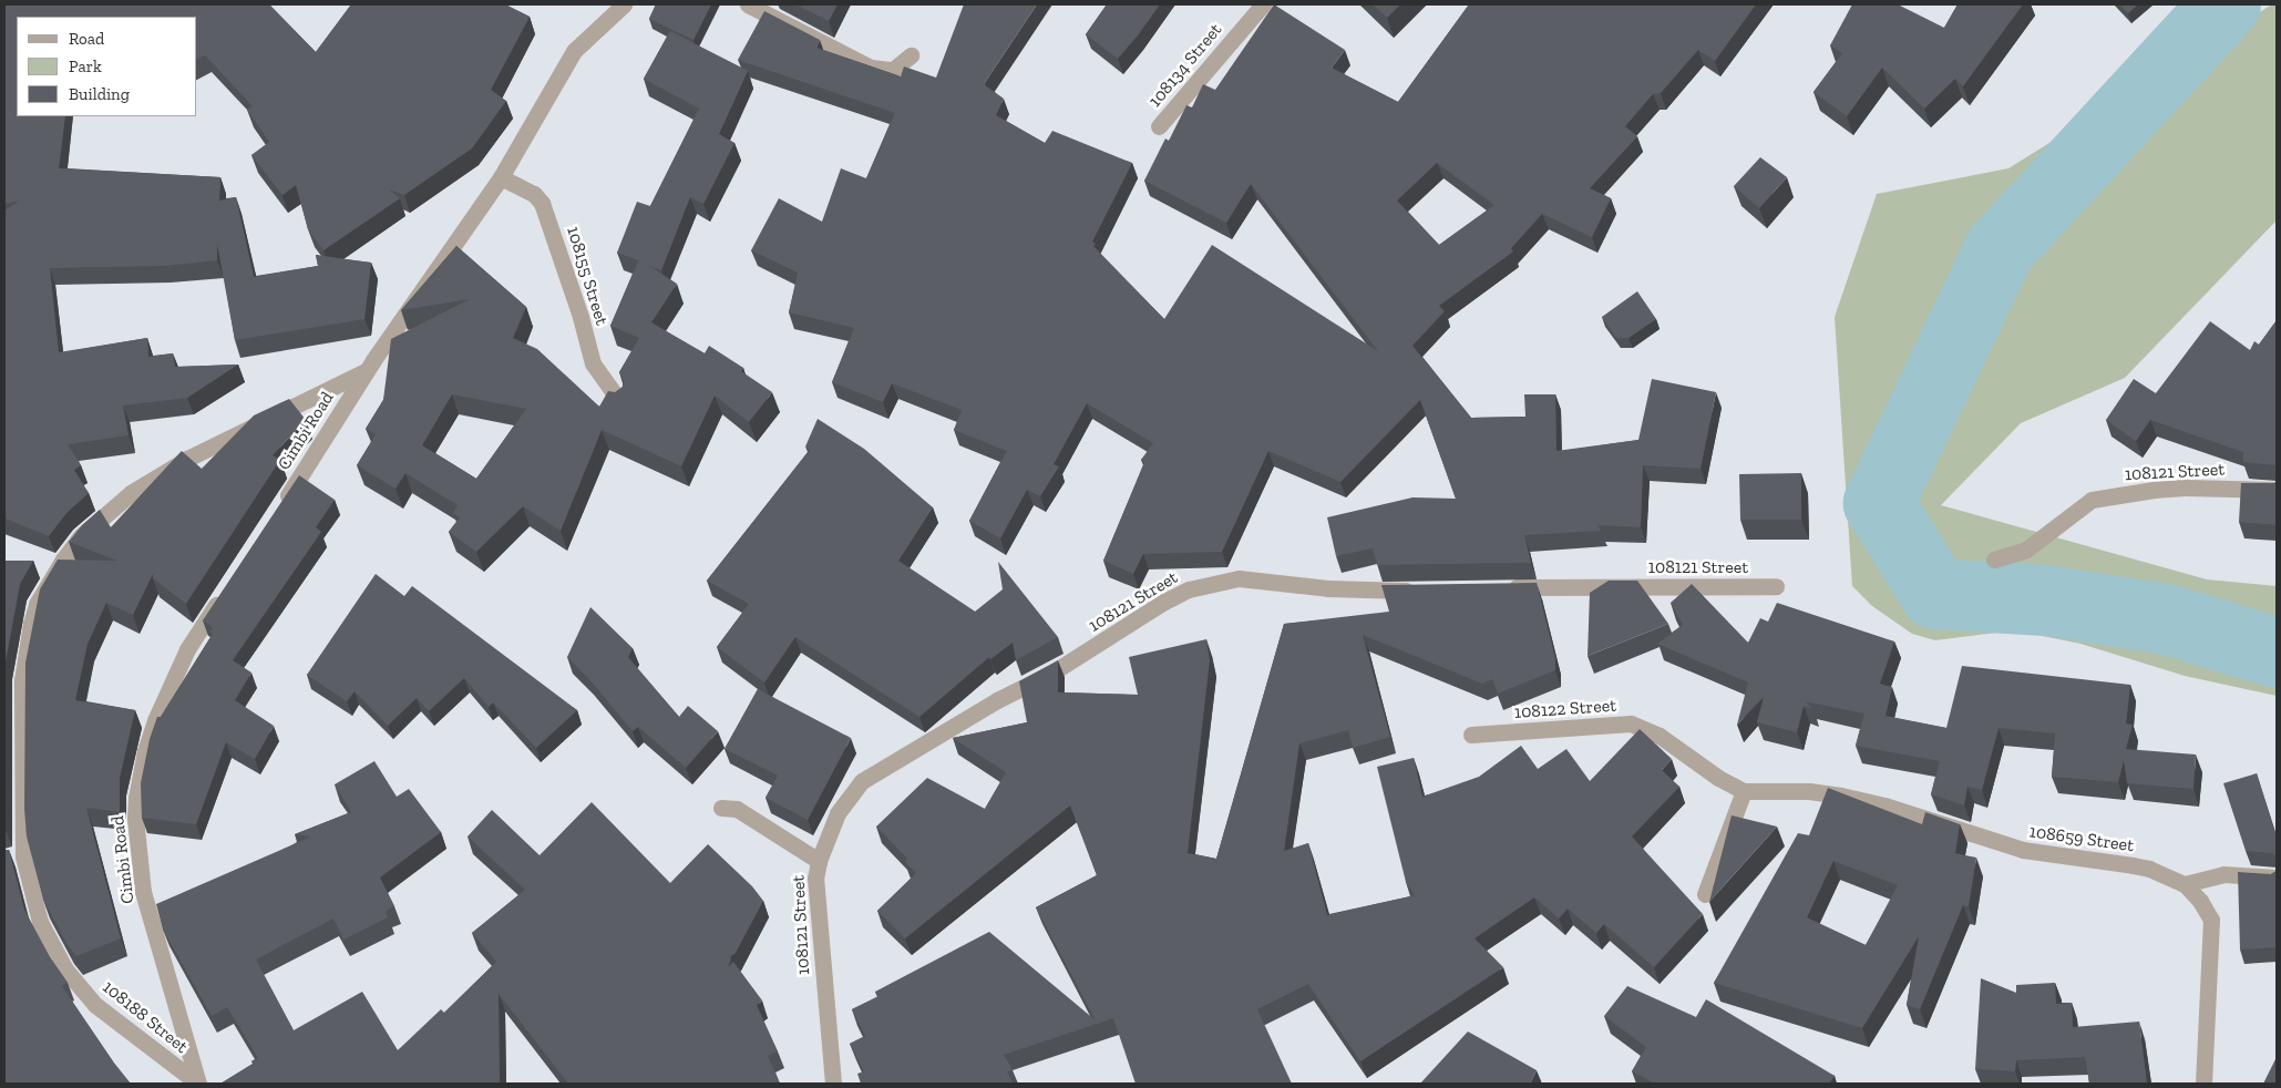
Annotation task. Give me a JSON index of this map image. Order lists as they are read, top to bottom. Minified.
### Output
{"streets":{"street":["108134 Street","108155 Street","Cimbi Road","108121 Street","108122 Street","108659 Street","108188 Street"]},"crossings":[["108155 Street","Cimbi Road"],["Cimbi Road","108188 Street"],["108122 Street","108659 Street"]],"legend":["Road","Park","Building"]}
